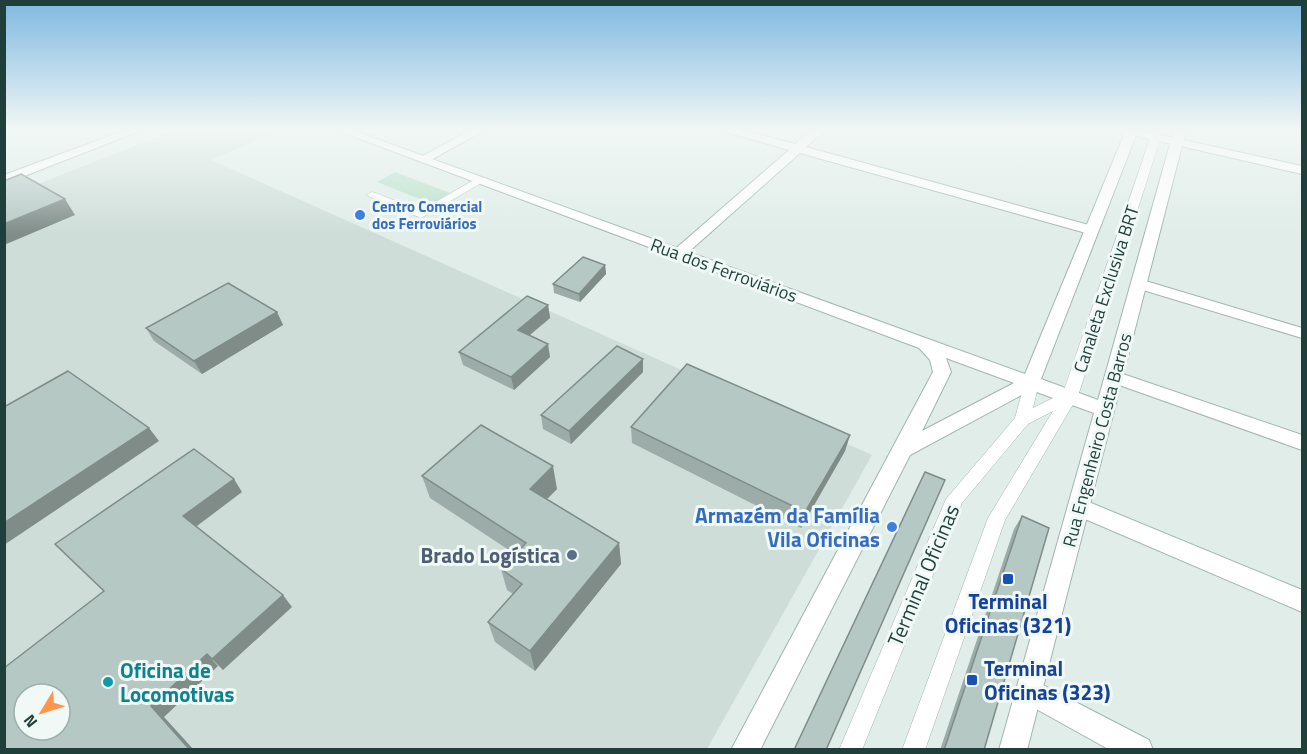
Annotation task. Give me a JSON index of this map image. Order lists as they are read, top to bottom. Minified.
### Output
{"streets":{"street":["Rua dos Ferroviários","Rua Engenheiro Costa Barros"],"lane":["Canaleta Exclusiva BRT","Terminal Oficinas"]},"crossings":[["Rua dos Ferroviários","Canaleta Exclusiva BRT"],["Rua dos Ferroviários","Rua Engenheiro Costa Barros"],["Rua dos Ferroviários","Terminal Oficinas"],["Canaleta Exclusiva BRT","Terminal Oficinas"]],"places":{"other":["Centro Comercial dos Ferroviários","Armazém da Família Vila Oficinas","Brado Logística","Oficina de Locomotivas"],"transit":["Terminal Oficinas (321)","Terminal Oficinas (323)"]},"north":"bottom left"}
